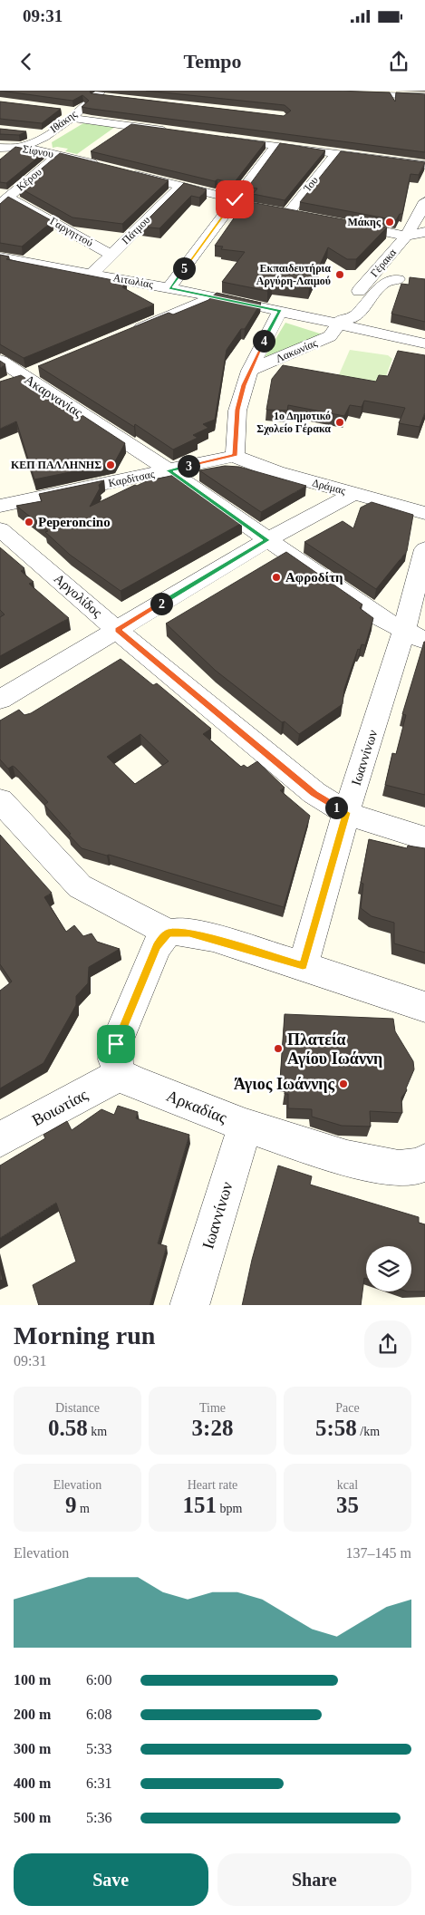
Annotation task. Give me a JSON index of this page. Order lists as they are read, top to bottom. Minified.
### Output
{"streets":{"street":["Ιθάκης","Σίφνου","Κέρου","Ίου","Πάτμου","Γαργηττού","Γέρακα","Αιτωλίας","Λακωνίας","Ακαρνανίας","Καρδίτσας","Δράμας","Αργολίδος","Ιωαννίνων","Αρκαδίας","Βοιωτίας"]},"crossings":[["Ιθάκης","Σίφνου"],["Σίφνου","Κέρου"],["Κέρου","Γαργηττού"],["Πάτμου","Γαργηττού"],["Πάτμου","Αιτωλίας"],["Γέρακα","Αιτωλίας"],["Γέρακα","Λακωνίας"],["Αιτωλίας","Λακωνίας"],["Λακωνίας","Καρδίτσας"],["Λακωνίας","Δράμας"],["Ακαρνανίας","Καρδίτσας"],["Ακαρνανίας","Ιωαννίνων"],["Καρδίτσας","Δράμας"],["Αργολίδος","Ιωαννίνων"],["Ιωαννίνων","Αρκαδίας"],["Αρκαδίας","Βοιωτίας"]],"places":["Μάκης","Εκπαιδευτήρια Αργύρη-Λαιμού","1ο Δημοτικό Σχολείο Γέρακα","ΚΕΠ ΠΑΛΛΗΝΗΣ","Peperoncino","Αφροδίτη","Πλατεία Αγίου Ιωάννη","Άγιος Ιωάννης"],"page":{"status":"09:31","header":"Tempo","pins":["5","4","3","2","1"],"heading":["Morning run","09:31"],"stats":[["Distance","0.58 km"],["Time","3:28"],["Pace","5:58 /km"],["Elevation","9 m"],["Heart rate","151 bpm"],["kcal","35"]],"chart":["Elevation","137–145 m"],"list":[{"name":"100 m","note":"6:00"},{"name":"200 m","note":"6:08"},{"name":"300 m","note":"5:33"},{"name":"400 m","note":"6:31"},{"name":"500 m","note":"5:36"}],"buttons":["Save","Share"]}}
